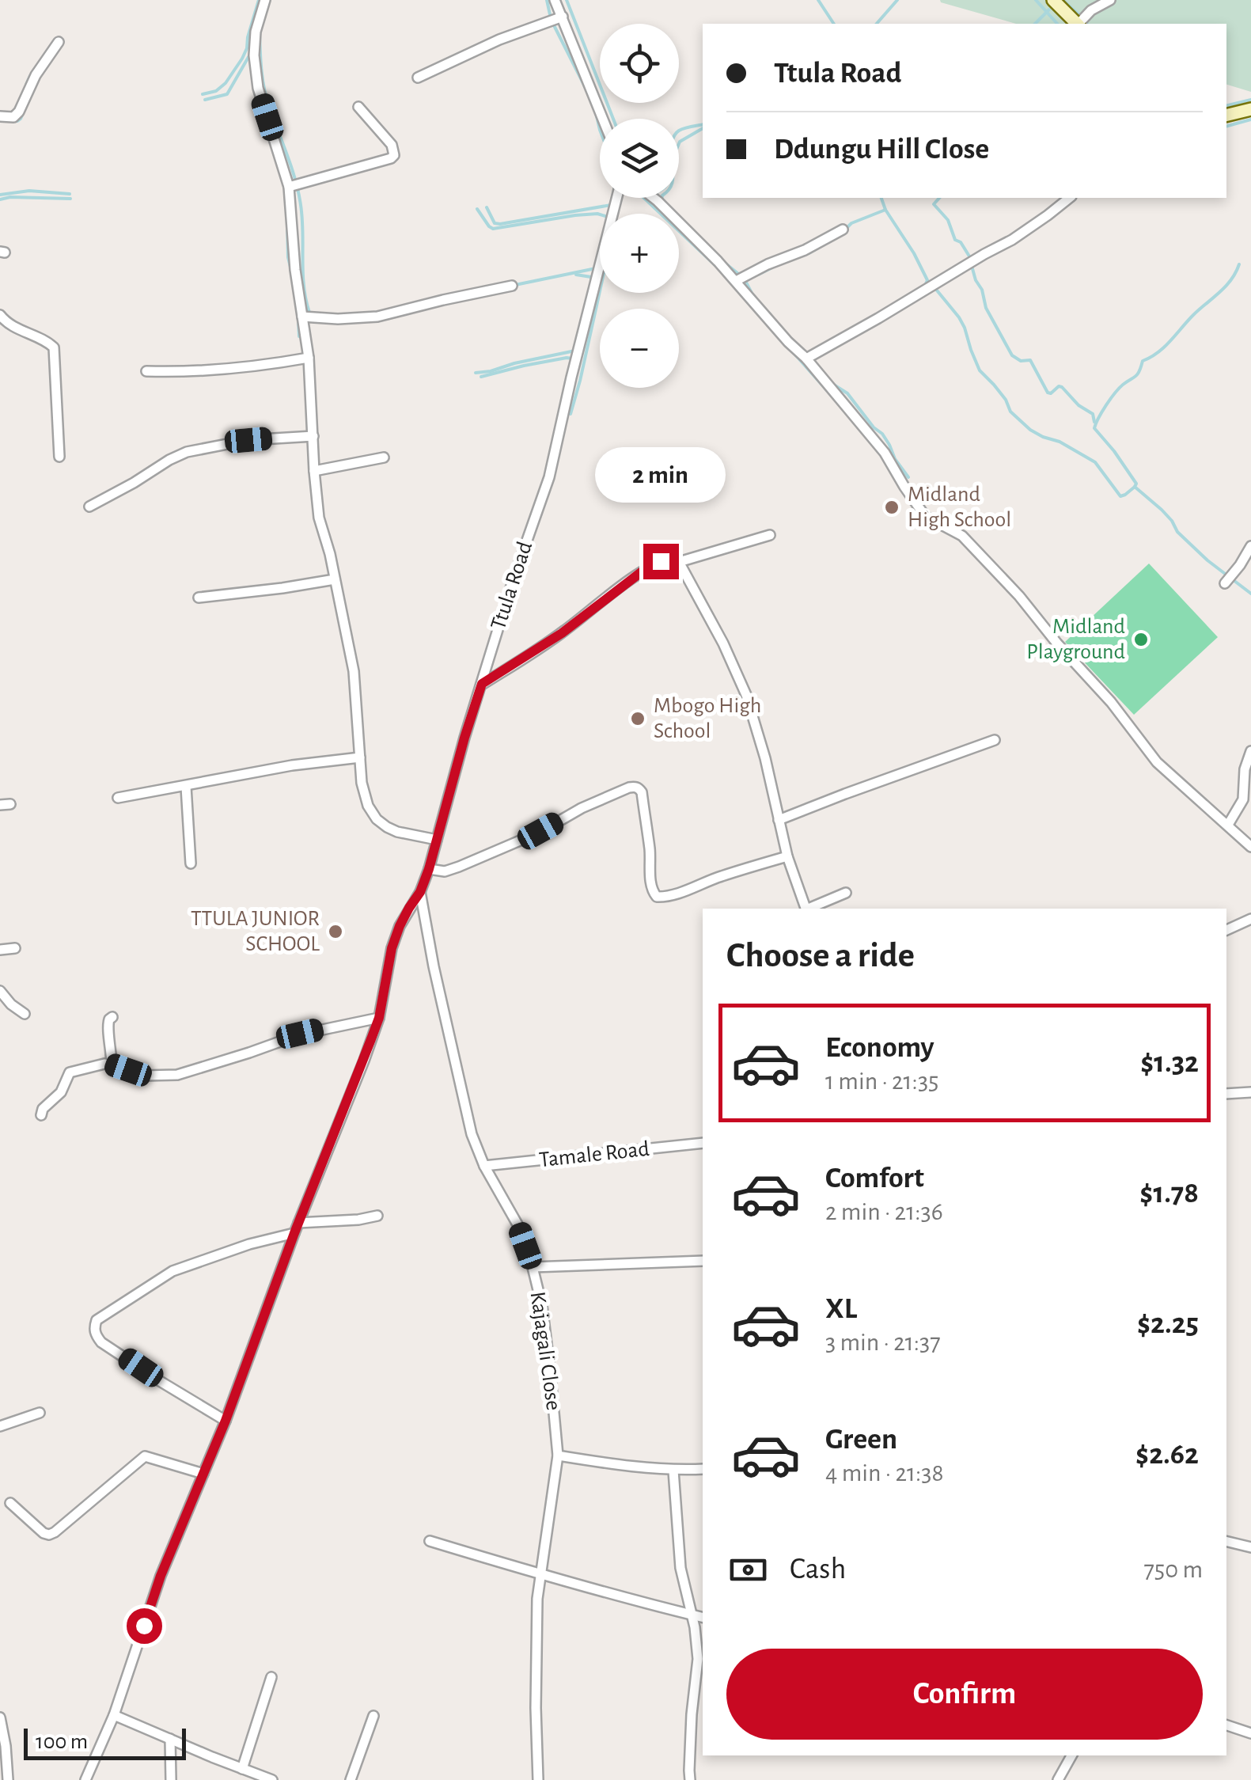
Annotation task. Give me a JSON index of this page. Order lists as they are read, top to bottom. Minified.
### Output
{"streets":{"street":["Ttula Road","Tamale Road","Kajagali Close"]},"crossings":[["Ttula Road","Kajagali Close"],["Tamale Road","Kajagali Close"]],"places":["Midland High School","Midland Playground","Mbogo High School","TTULA JUNIOR SCHOOL"],"scale_bar":"100 m","page":{"map_buttons":["+","−"],"banner":["Ttula Road","Ddungu Hill Close"],"bubble":"2 min","heading":"Choose a ride","list":[{"name":"Economy","note":"1 min · 21:35","value":"$1.32"},{"name":"Comfort","note":"2 min · 21:36","value":"$1.78"},{"name":"XL","note":"3 min · 21:37","value":"$2.25"},{"name":"Green","note":"4 min · 21:38","value":"$2.62"}],"pay":["Cash","750 m"],"buttons":"Confirm","scale":"100 m"}}
